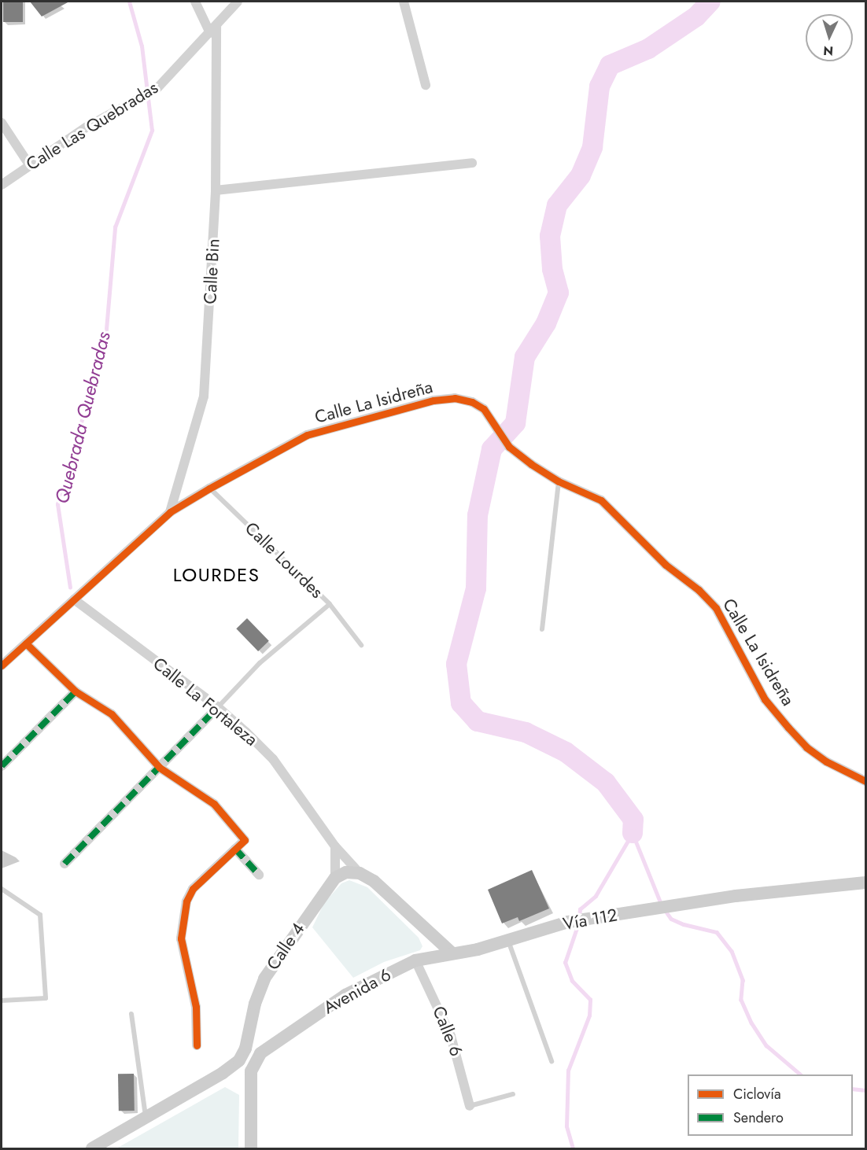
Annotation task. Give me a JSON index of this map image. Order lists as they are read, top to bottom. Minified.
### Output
{"streets":{"main road":["Vía 112","Calle 4","Avenida 6"],"street":["Calle Las Quebradas","Calle Bin","Calle La Isidreña","Calle La Fortaleza","Calle 6"],"lane":["Calle Lourdes"]},"crossings":[["Calle Las Quebradas","Calle Bin"],["Calle Bin","Calle La Isidreña"],["Calle La Isidreña","Calle Lourdes"],["Calle La Isidreña","Calle La Fortaleza"],["Calle Lourdes","Calle La Fortaleza"],["Vía 112","Avenida 6"],["Avenida 6","Calle 6"]],"districts":["LOURDES"],"water":["Quebrada Quebradas"],"legend":["Ciclovía","Sendero"],"north":"bottom"}
